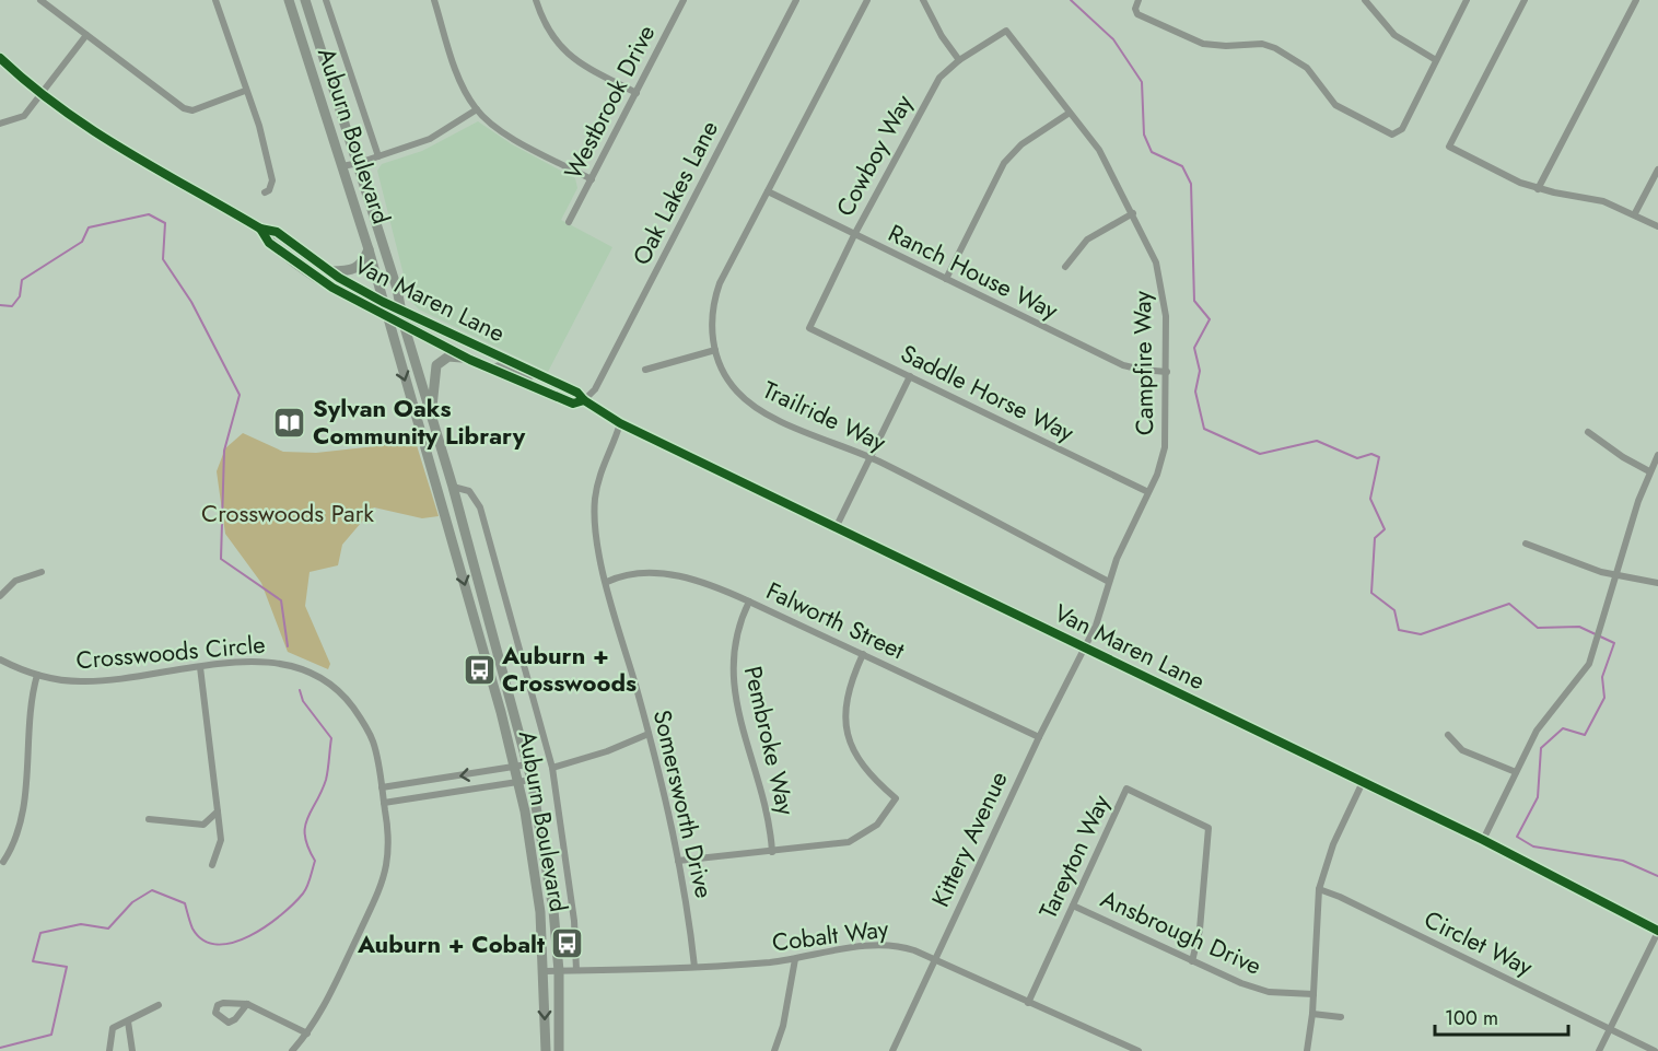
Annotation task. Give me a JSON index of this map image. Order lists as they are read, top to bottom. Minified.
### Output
{"streets":{"main road":["Auburn Boulevard","Van Maren Lane"],"street":["Westbrook Drive","Cowboy Way","Oak Lakes Lane","Ranch House Way","Campfire Way","Saddle Horse Way","Trailride Way","Falworth Street","Crosswoods Circle","Pembroke Way","Somersworth Drive","Kittery Avenue","Tareyton Way","Ansbrough Drive","Cobalt Way","Circlet Way"]},"crossings":[["Auburn Boulevard","Van Maren Lane"],["Auburn Boulevard","Cobalt Way"],["Cowboy Way","Ranch House Way"],["Cowboy Way","Campfire Way"],["Cowboy Way","Saddle Horse Way"],["Oak Lakes Lane","Van Maren Lane"],["Ranch House Way","Campfire Way"],["Ranch House Way","Trailride Way"],["Van Maren Lane","Campfire Way"],["Van Maren Lane","Somersworth Drive"],["Van Maren Lane","Kittery Avenue"],["Campfire Way","Saddle Horse Way"],["Campfire Way","Trailride Way"],["Campfire Way","Kittery Avenue"],["Falworth Street","Pembroke Way"],["Falworth Street","Somersworth Drive"],["Falworth Street","Kittery Avenue"],["Somersworth Drive","Cobalt Way"],["Kittery Avenue","Cobalt Way"],["Tareyton Way","Ansbrough Drive"],["Tareyton Way","Cobalt Way"]],"parks":["Crosswoods Park"],"places":{"library":["Sylvan Oaks Community Library"],"bus stop":["Auburn + Crosswoods","Auburn + Cobalt"]},"scale_bar":"100 m"}
